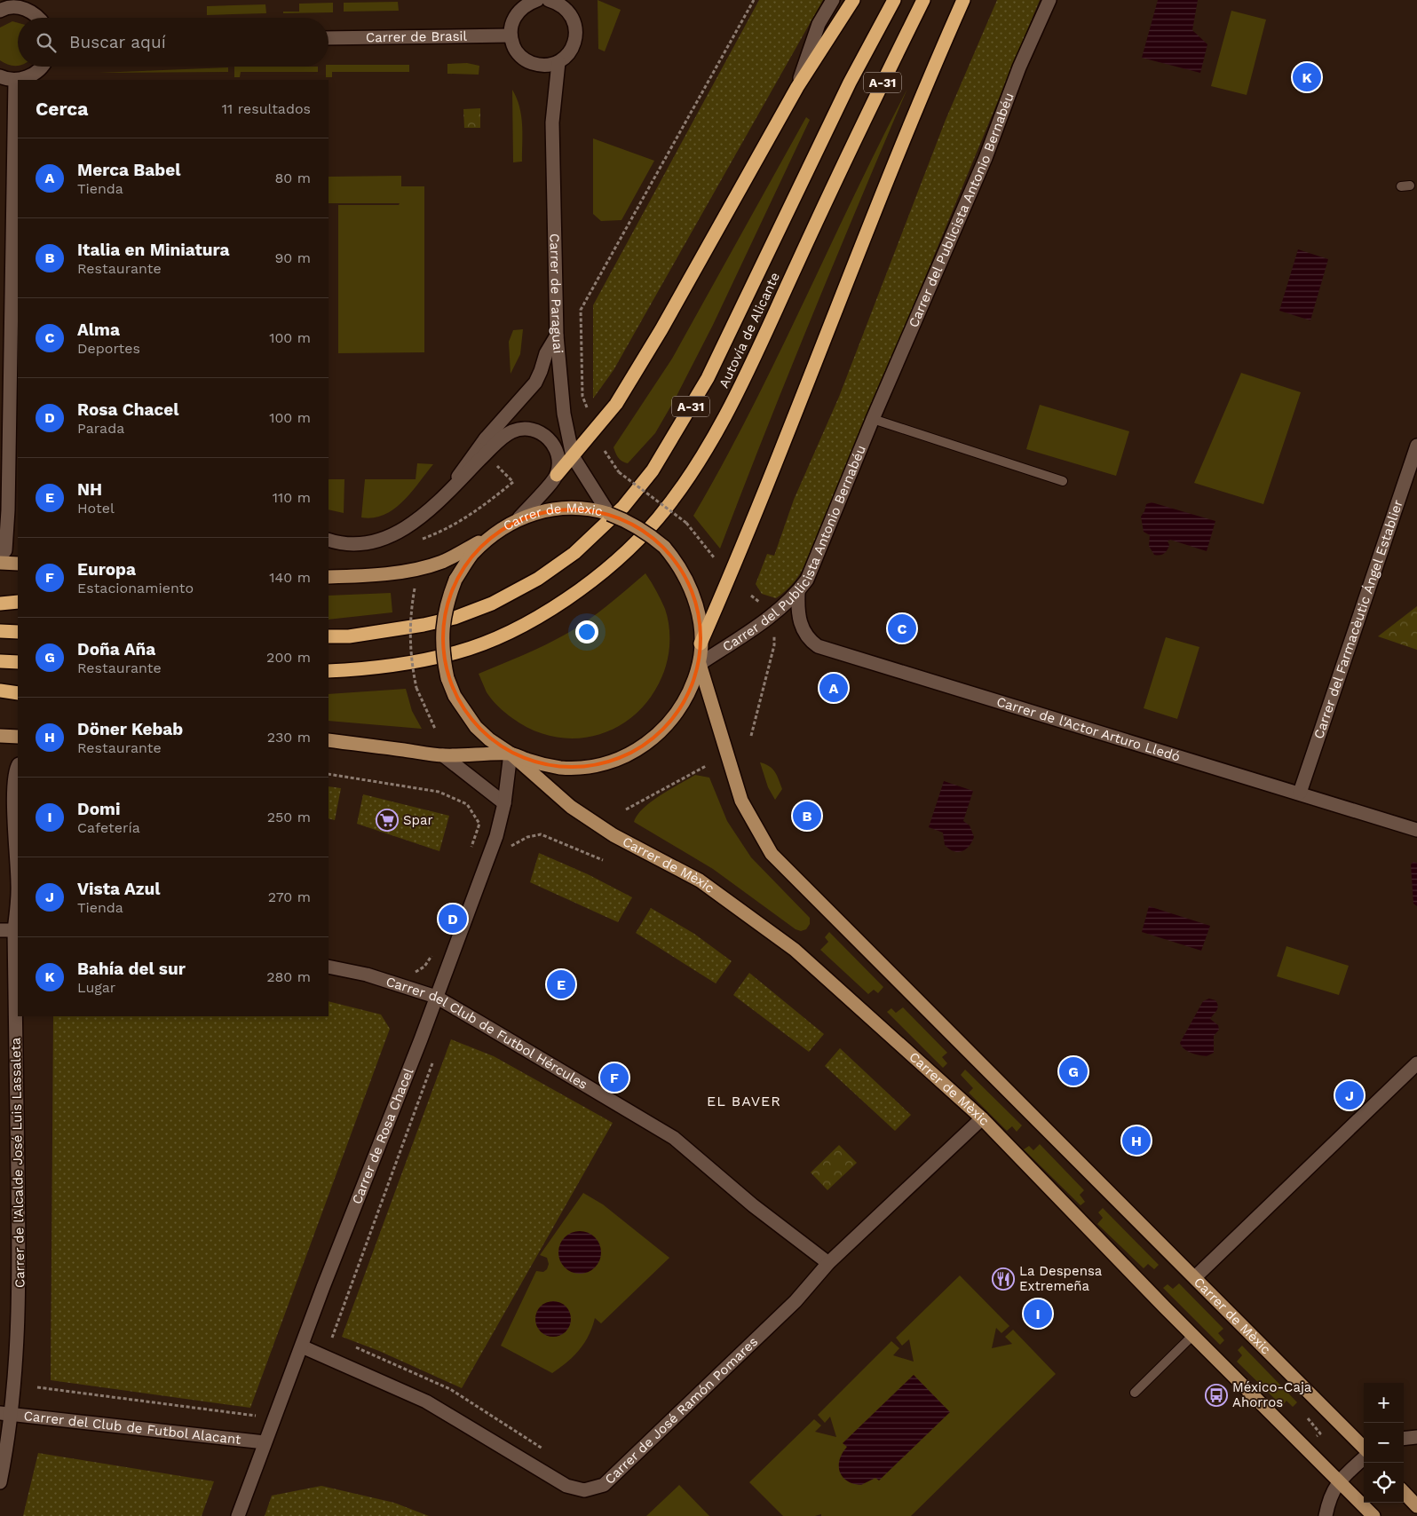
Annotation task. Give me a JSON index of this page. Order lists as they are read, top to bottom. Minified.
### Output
{"streets":{"highway":["A-31","Autovía de Alicante"],"main road":["Carrer de Mèxic"],"street":["Carrer de Brasil","Carrer del Publicista Antonio Bernabéu","Carrer de Paraguai","Carrer del Farmacèutic Ángel Establier","Carrer de l'Actor Arturo Lledó","Carrer del Club de Futbol Hércules","Carrer de Rosa Chacel","Carrer de l'Alcalde José Luis Lassaleta","Carrer de José Ramón Pomares","Carrer del Club de Futbol Alacant"]},"crossings":[["Carrer del Publicista Antonio Bernabéu","Carrer de Mèxic"],["Carrer del Publicista Antonio Bernabéu","Carrer de l'Actor Arturo Lledó"],["Carrer de Paraguai","Carrer de Mèxic"],["Carrer de Mèxic","Carrer de Rosa Chacel"],["Carrer de Mèxic","Carrer de José Ramón Pomares"],["Carrer del Farmacèutic Ángel Establier","Carrer de l'Actor Arturo Lledó"],["Carrer del Club de Futbol Hércules","Carrer de Rosa Chacel"],["Carrer del Club de Futbol Hércules","Carrer de José Ramón Pomares"],["Carrer de Rosa Chacel","Carrer de José Ramón Pomares"],["Carrer de Rosa Chacel","Carrer del Club de Futbol Alacant"],["Carrer de l'Alcalde José Luis Lassaleta","Carrer del Club de Futbol Alacant"]],"districts":["EL BAVER"],"places":{"supermarket":["Spar"],"restaurant":["La Despensa Extremeña"],"bus stop":["México-Caja Ahorros"]},"page":{"search":"Buscar aquí","pins":["K","C","A","B","D","E","G","F","J","H","I"],"heading":["Cerca","11 resultados"],"list":[{"mark":"A","name":"Merca Babel","note":"Tienda","value":"80 m"},{"mark":"B","name":"Italia en Miniatura","note":"Restaurante","value":"90 m"},{"mark":"C","name":"Alma","note":"Deportes","value":"100 m"},{"mark":"D","name":"Rosa Chacel","note":"Parada","value":"100 m"},{"mark":"E","name":"NH","note":"Hotel","value":"110 m"},{"mark":"F","name":"Europa","note":"Estacionamiento","value":"140 m"},{"mark":"G","name":"Doña Aña","note":"Restaurante","value":"200 m"},{"mark":"H","name":"Döner Kebab","note":"Restaurante","value":"230 m"},{"mark":"I","name":"Domi","note":"Cafetería","value":"250 m"},{"mark":"J","name":"Vista Azul","note":"Tienda","value":"270 m"},{"mark":"K","name":"Bahía del sur","note":"Lugar","value":"280 m"}],"map_buttons":["+","−"]}}
